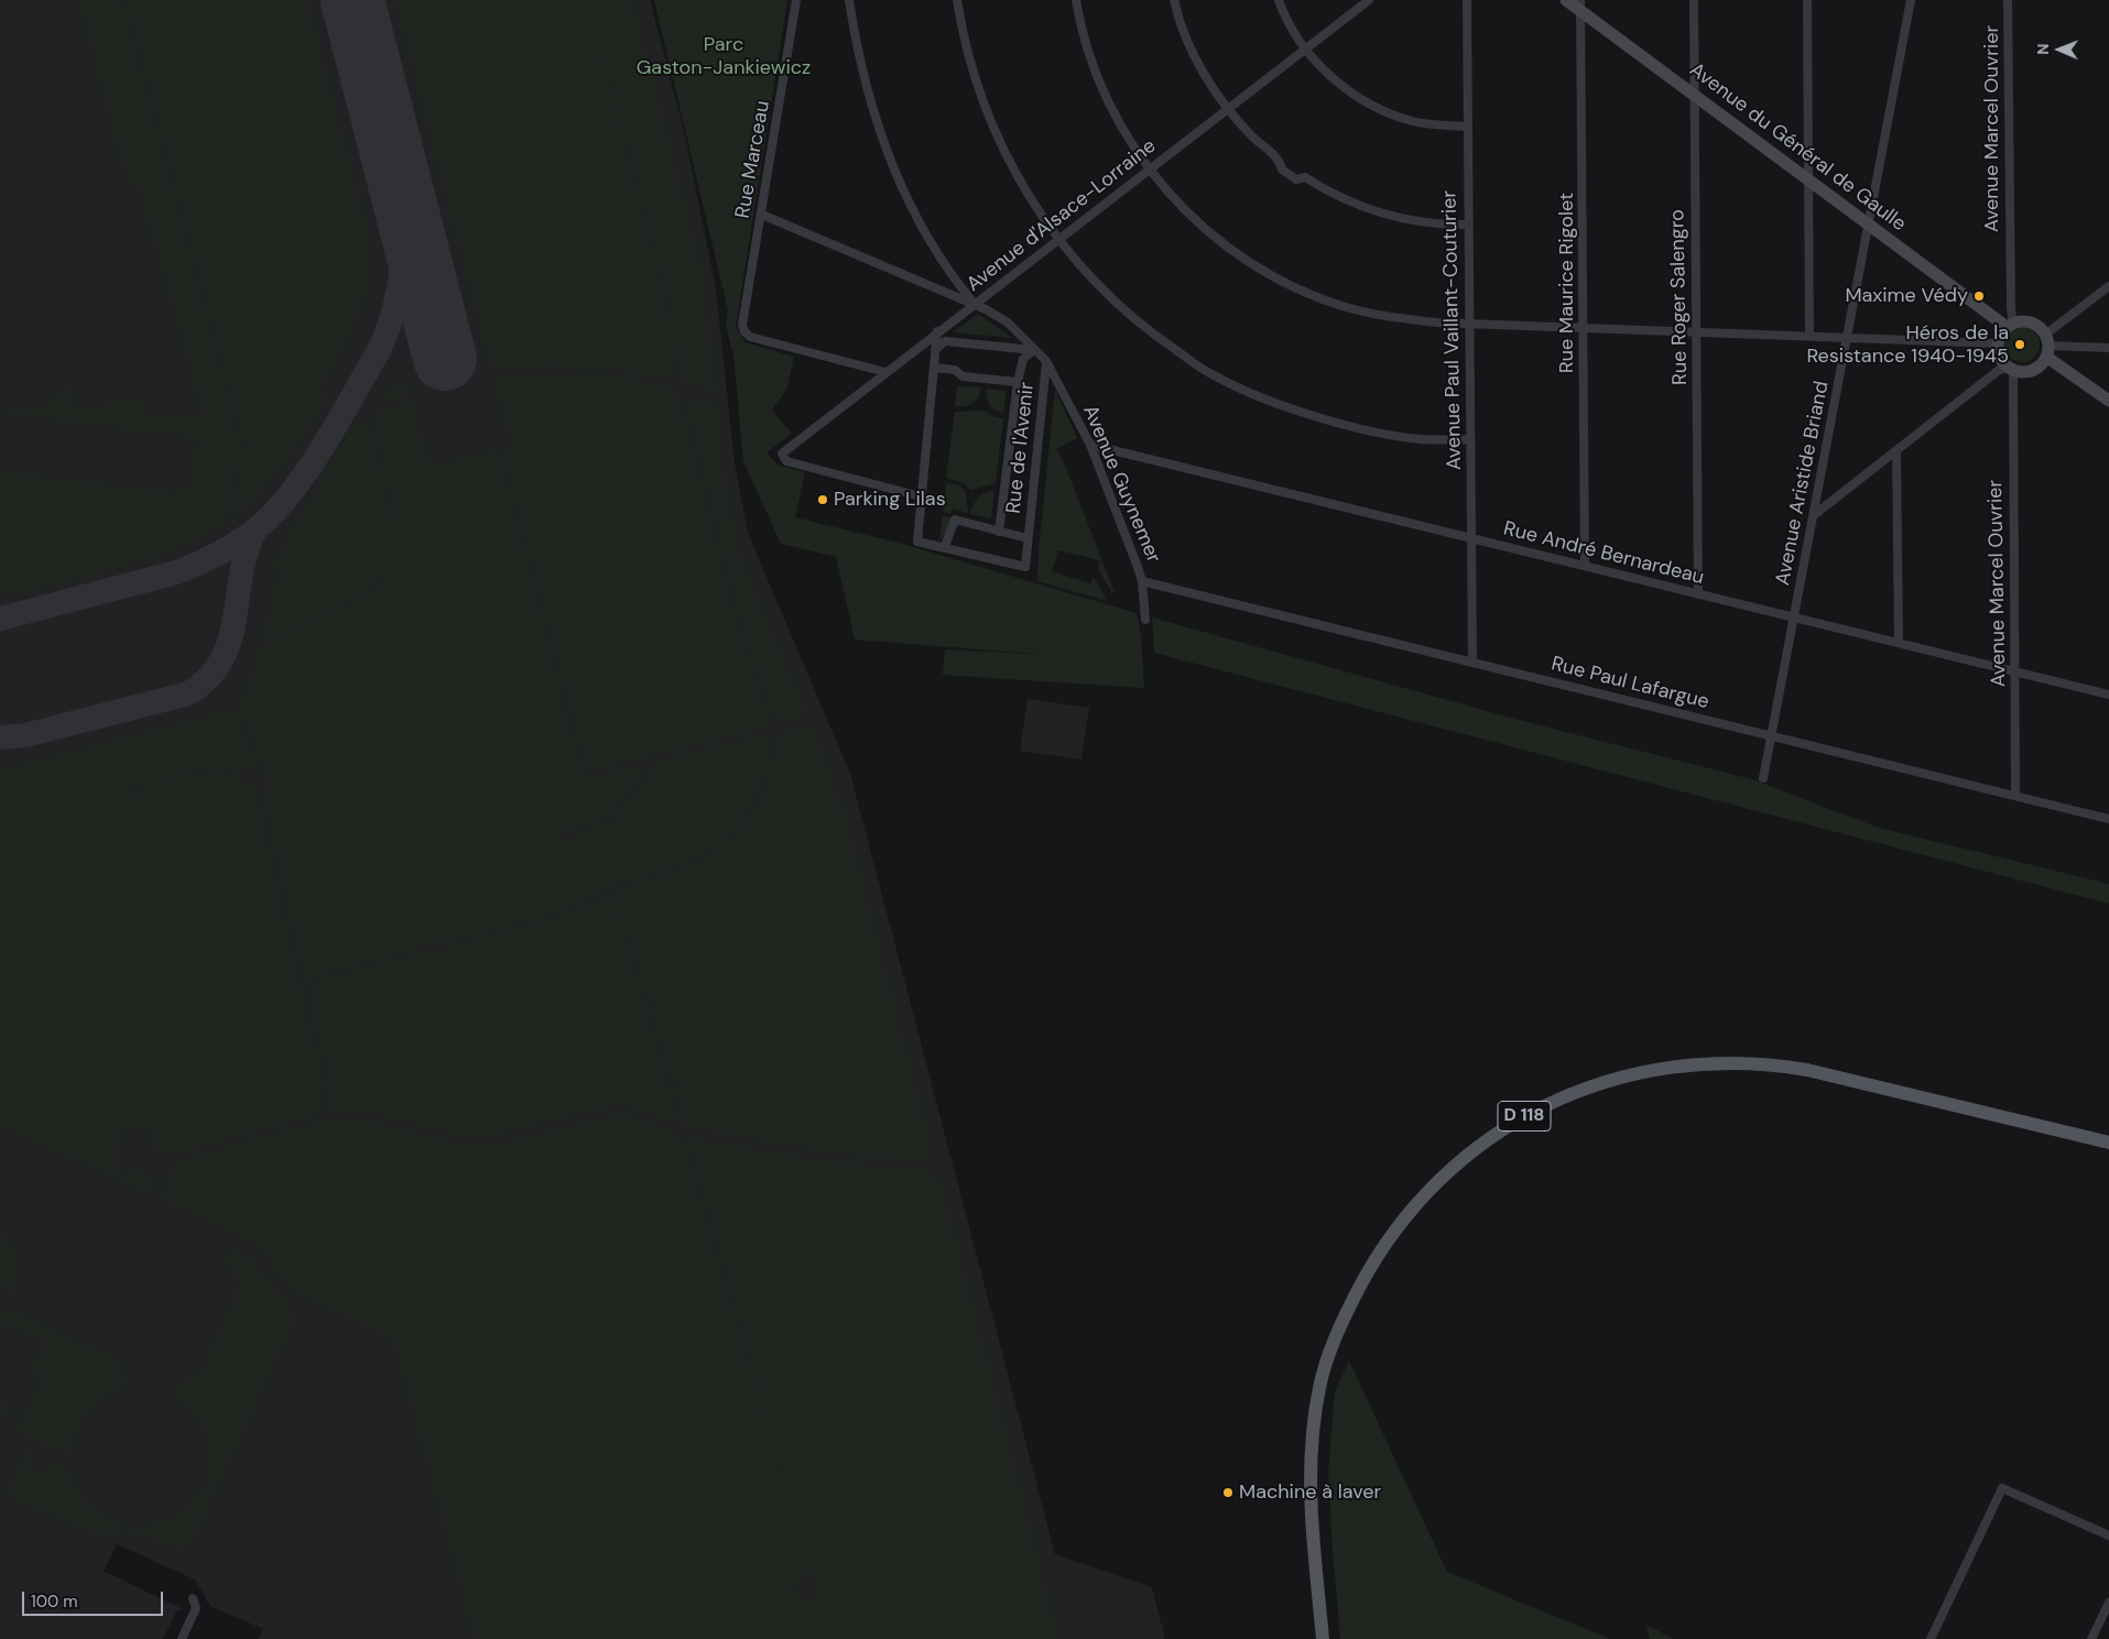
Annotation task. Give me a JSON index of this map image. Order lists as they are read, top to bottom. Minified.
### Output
{"streets":{"main road":["D 118"],"street":["Avenue Marcel Ouvrier","Avenue du Général de Gaulle","Rue Marceau","Avenue d'Alsace-Lorraine","Rue Maurice Rigolet","Rue Roger Salengro","Avenue Paul Vaillant-Couturier","Rue de l'Avenir","Avenue Aristide Briand","Avenue Guynemer","Rue André Bernardeau","Rue Paul Lafargue"]},"crossings":[["Avenue Marcel Ouvrier","Avenue du Général de Gaulle"],["Avenue Marcel Ouvrier","Rue André Bernardeau"],["Avenue Marcel Ouvrier","Rue Paul Lafargue"],["Avenue du Général de Gaulle","Rue Maurice Rigolet"],["Avenue du Général de Gaulle","Rue Roger Salengro"],["Avenue du Général de Gaulle","Avenue Aristide Briand"],["Rue Marceau","Avenue d'Alsace-Lorraine"],["Rue Marceau","Avenue Guynemer"],["Avenue d'Alsace-Lorraine","Rue de l'Avenir"],["Avenue d'Alsace-Lorraine","Avenue Guynemer"],["Rue Maurice Rigolet","Rue André Bernardeau"],["Rue Roger Salengro","Rue André Bernardeau"],["Avenue Paul Vaillant-Couturier","Rue André Bernardeau"],["Avenue Paul Vaillant-Couturier","Rue Paul Lafargue"],["Rue de l'Avenir","Avenue Guynemer"],["Avenue Aristide Briand","Rue André Bernardeau"],["Avenue Aristide Briand","Rue Paul Lafargue"],["Avenue Guynemer","Rue André Bernardeau"],["Avenue Guynemer","Rue Paul Lafargue"]],"parks":["Parc Gaston-Jankiewicz"],"places":["Maxime Védy","Héros de la Resistance 1940-1945","Parking Lilas","Machine à laver"],"scale_bar":"100 m","north":"left"}
